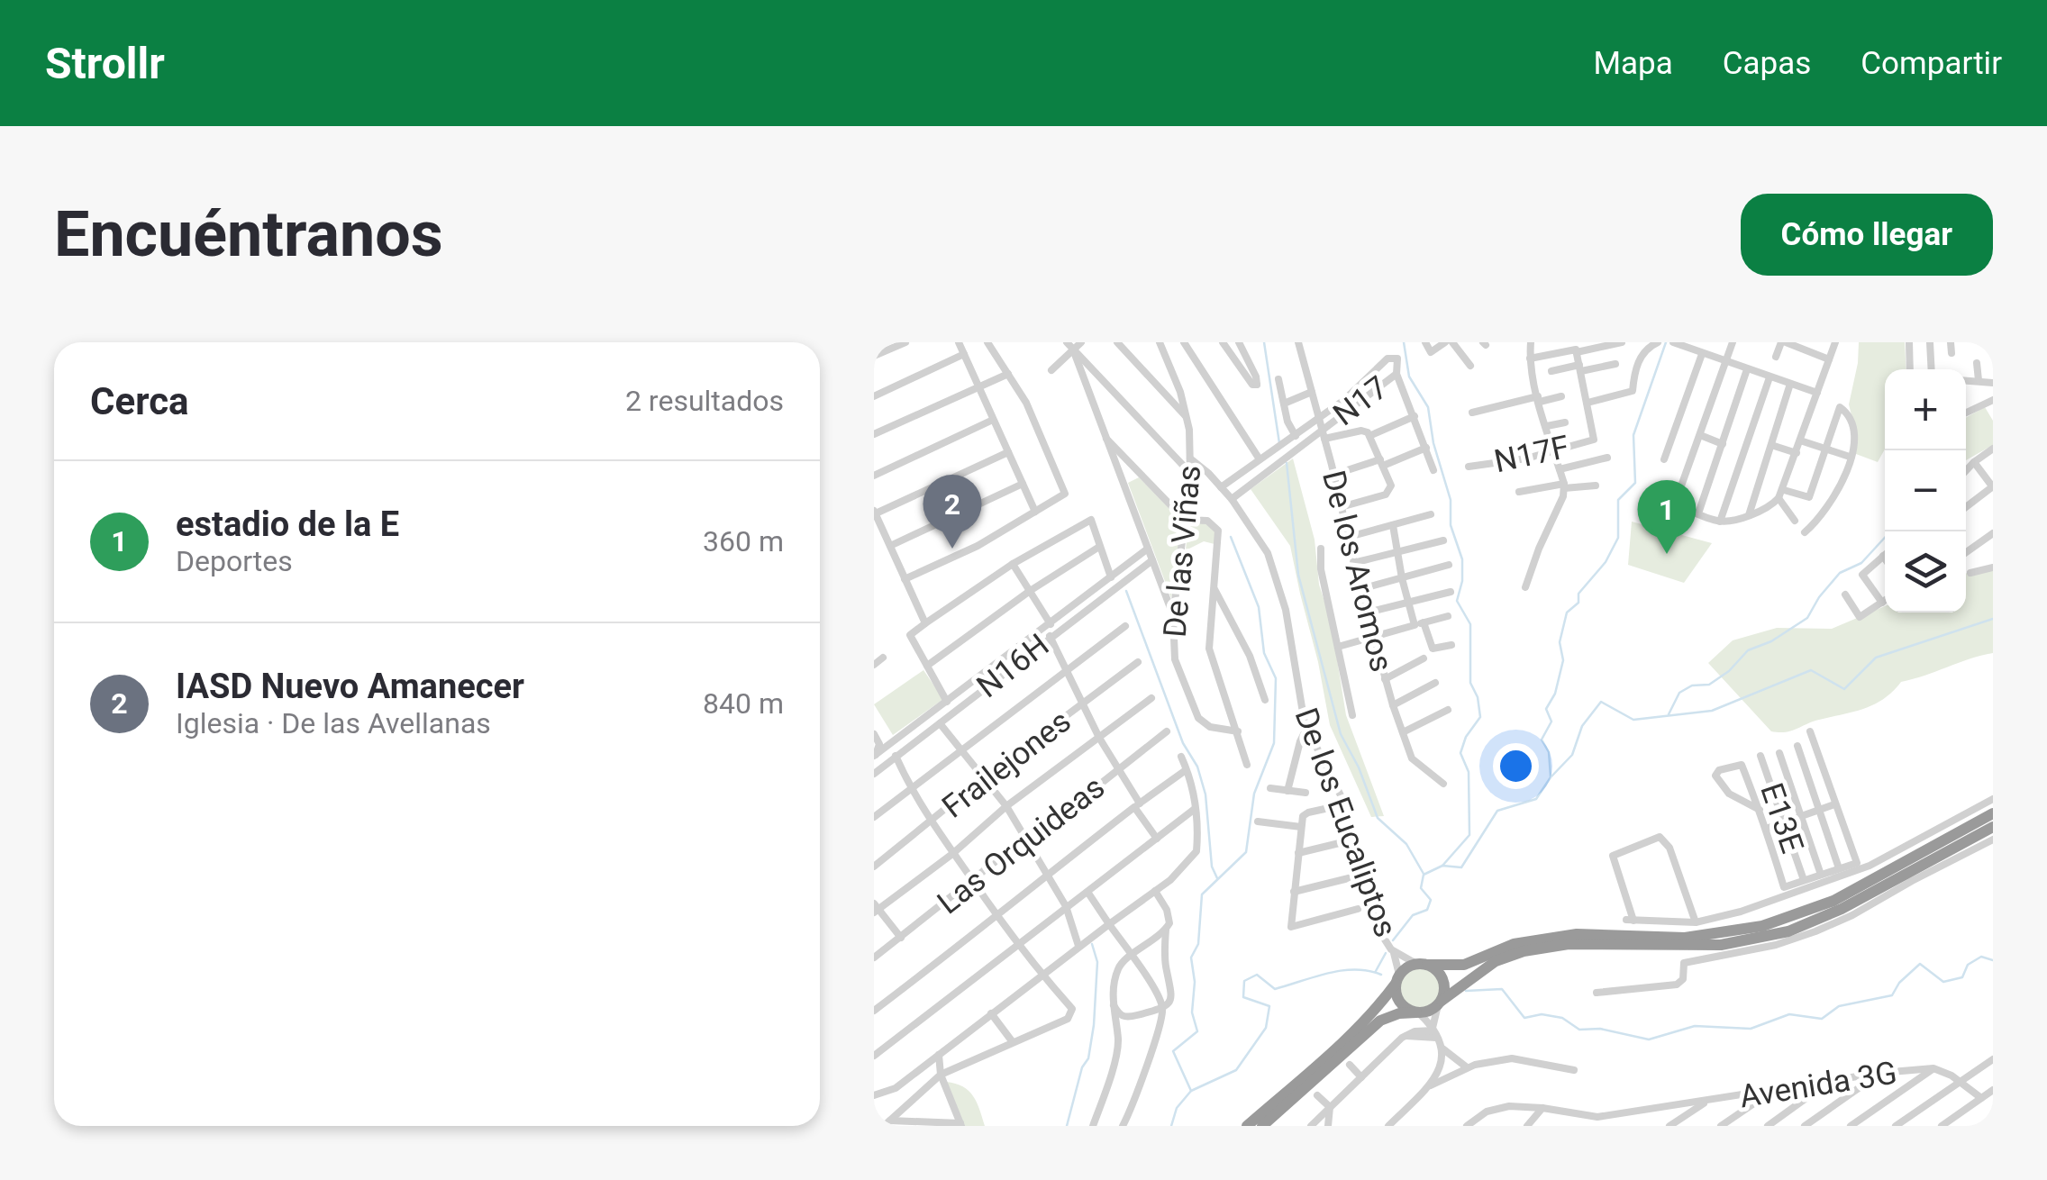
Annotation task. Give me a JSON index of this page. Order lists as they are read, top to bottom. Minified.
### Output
{"streets":{"street":["N17","N17F","De las Viñas","De los Aromos","N16H","Frailejones","E13E","De los Eucaliptos","Las Orquideas","Avenida 3G"]},"crossings":[["N17","De los Aromos"],["N17","De los Eucaliptos"],["De las Viñas","De los Eucaliptos"]],"page":{"header":"Strollr","nav":["Mapa","Capas","Compartir"],"buttons":"Cómo llegar","title":"Encuéntranos","heading":["Cerca","2 resultados"],"map_buttons":["+","−"],"list":[{"mark":"1","name":"estadio de la E","note":"Deportes","value":"360 m"},{"mark":"2","name":"IASD Nuevo Amanecer","note":"Iglesia · De las Avellanas","value":"840 m"}],"pins":["2","1"]}}
